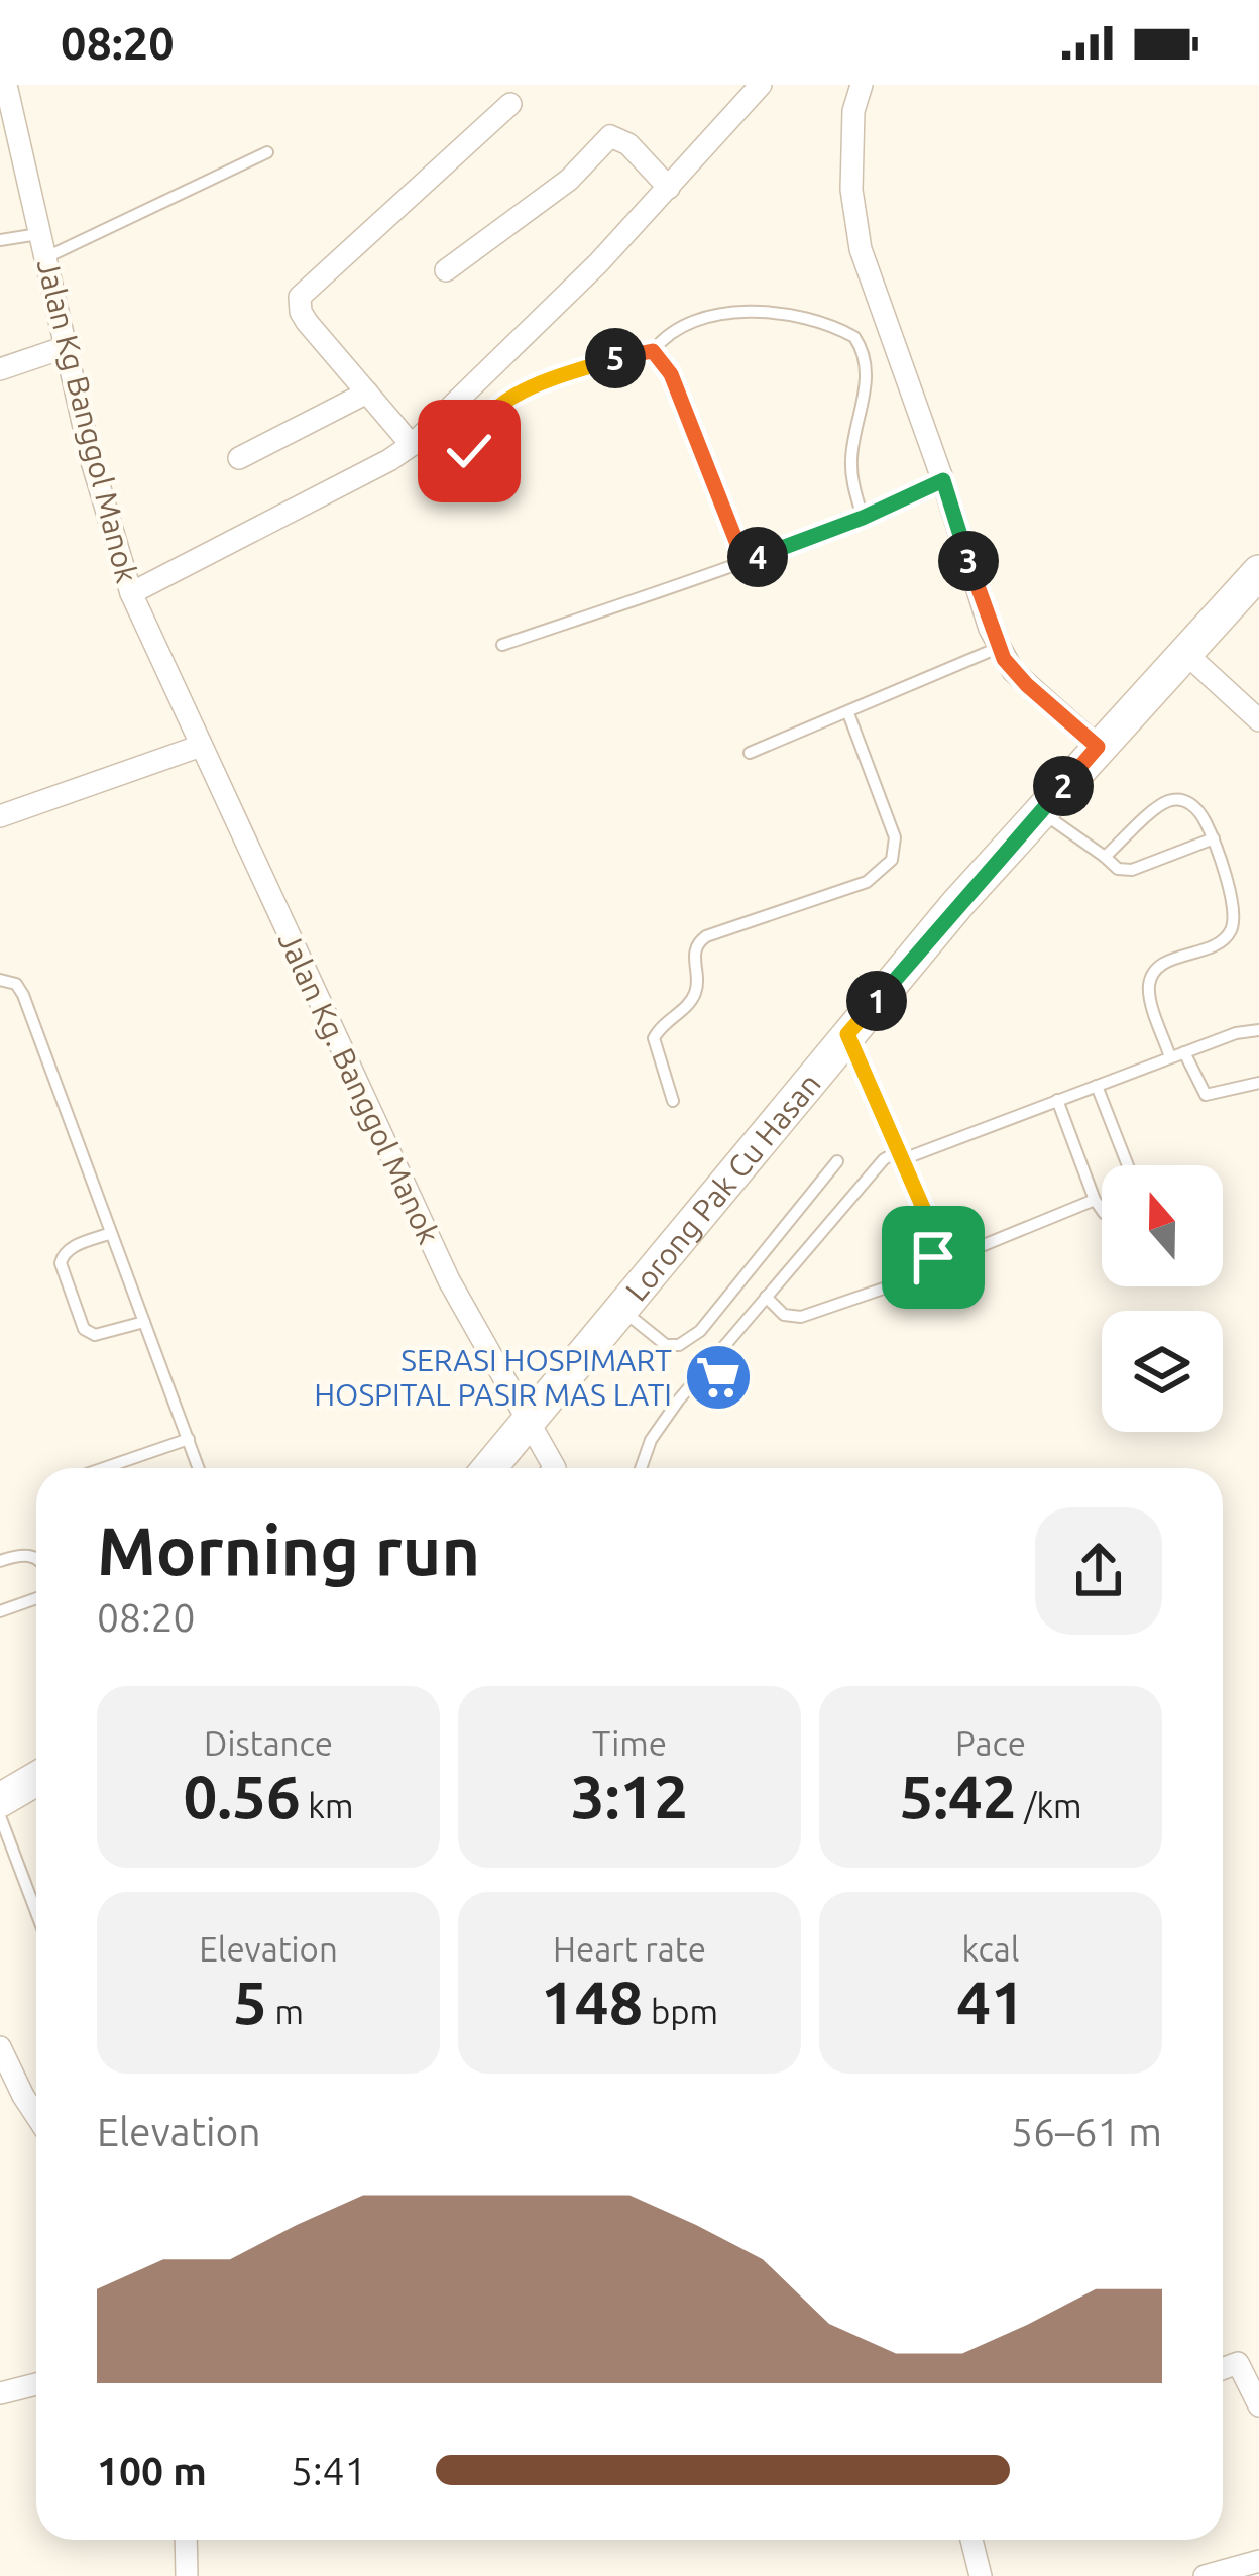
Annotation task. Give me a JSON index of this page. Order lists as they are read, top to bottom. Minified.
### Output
{"streets":{"street":["Jalan Kg Banggol Manok","Jalan Kg. Banggol Manok","Lorong Pak Cu Hasan"]},"crossings":[["Jalan Kg Banggol Manok","Jalan Kg. Banggol Manok"],["Jalan Kg. Banggol Manok","Lorong Pak Cu Hasan"]],"places":{"supermarket":["SERASI HOSPIMART HOSPITAL PASIR MAS LATI"]},"north":"top","page":{"status":"08:20","pins":["5","4","3","2","1"],"heading":["Morning run","08:20"],"stats":[["Distance","0.56 km"],["Time","3:12"],["Pace","5:42 /km"],["Elevation","5 m"],["Heart rate","148 bpm"],["kcal","41"]],"chart":["Elevation","56–61 m"],"list":[{"name":"100 m","note":"5:41"}]}}
